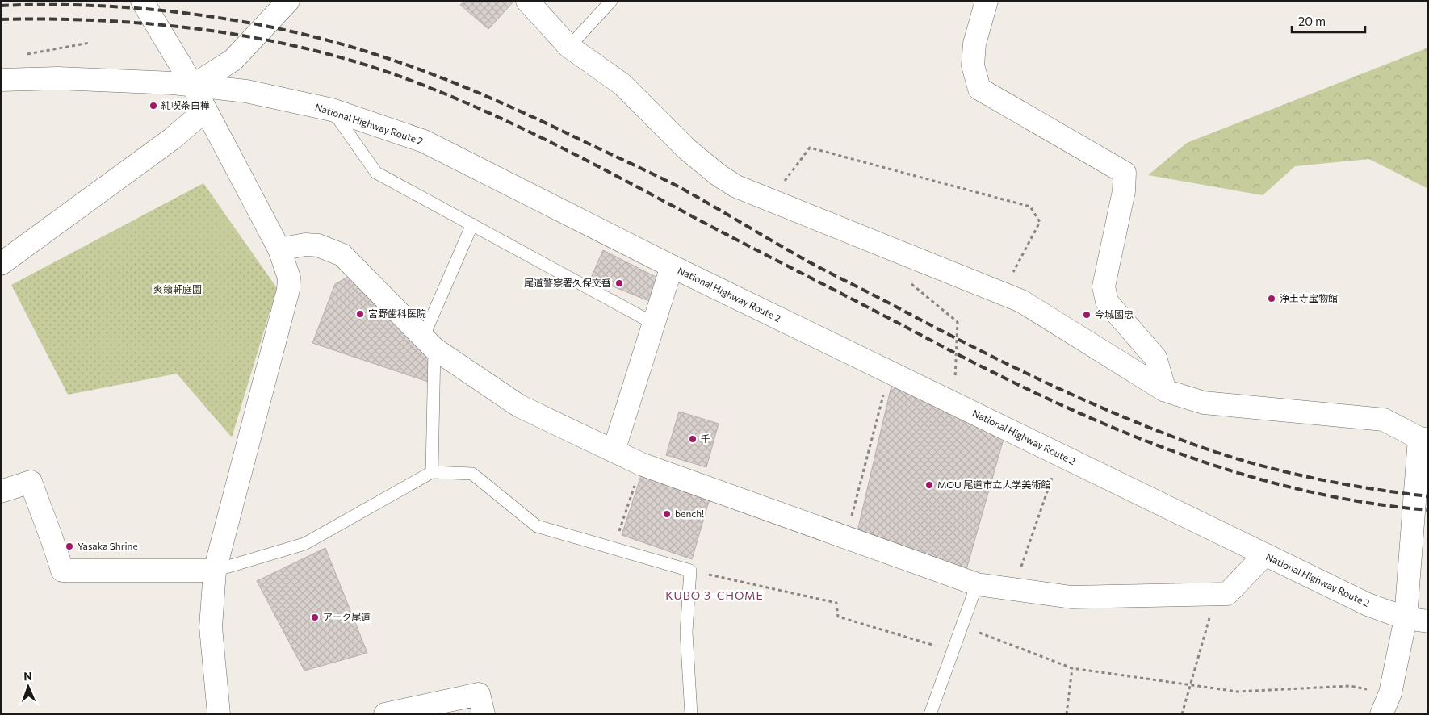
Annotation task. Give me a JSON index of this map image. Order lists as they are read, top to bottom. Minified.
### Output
{"streets":{"main road":["National Highway Route 2"]},"districts":["KUBO 3-CHOME"],"parks":["爽籟軒庭園"],"places":["純喫茶白樺","尾道警察署久保交番","浄土寺宝物館","宮野歯科医院","今城國忠","千","MOU 尾道市立大学美術館","bench!","Yasaka Shrine","アーク尾道"],"scale_bar":"20 m","north":"top"}
